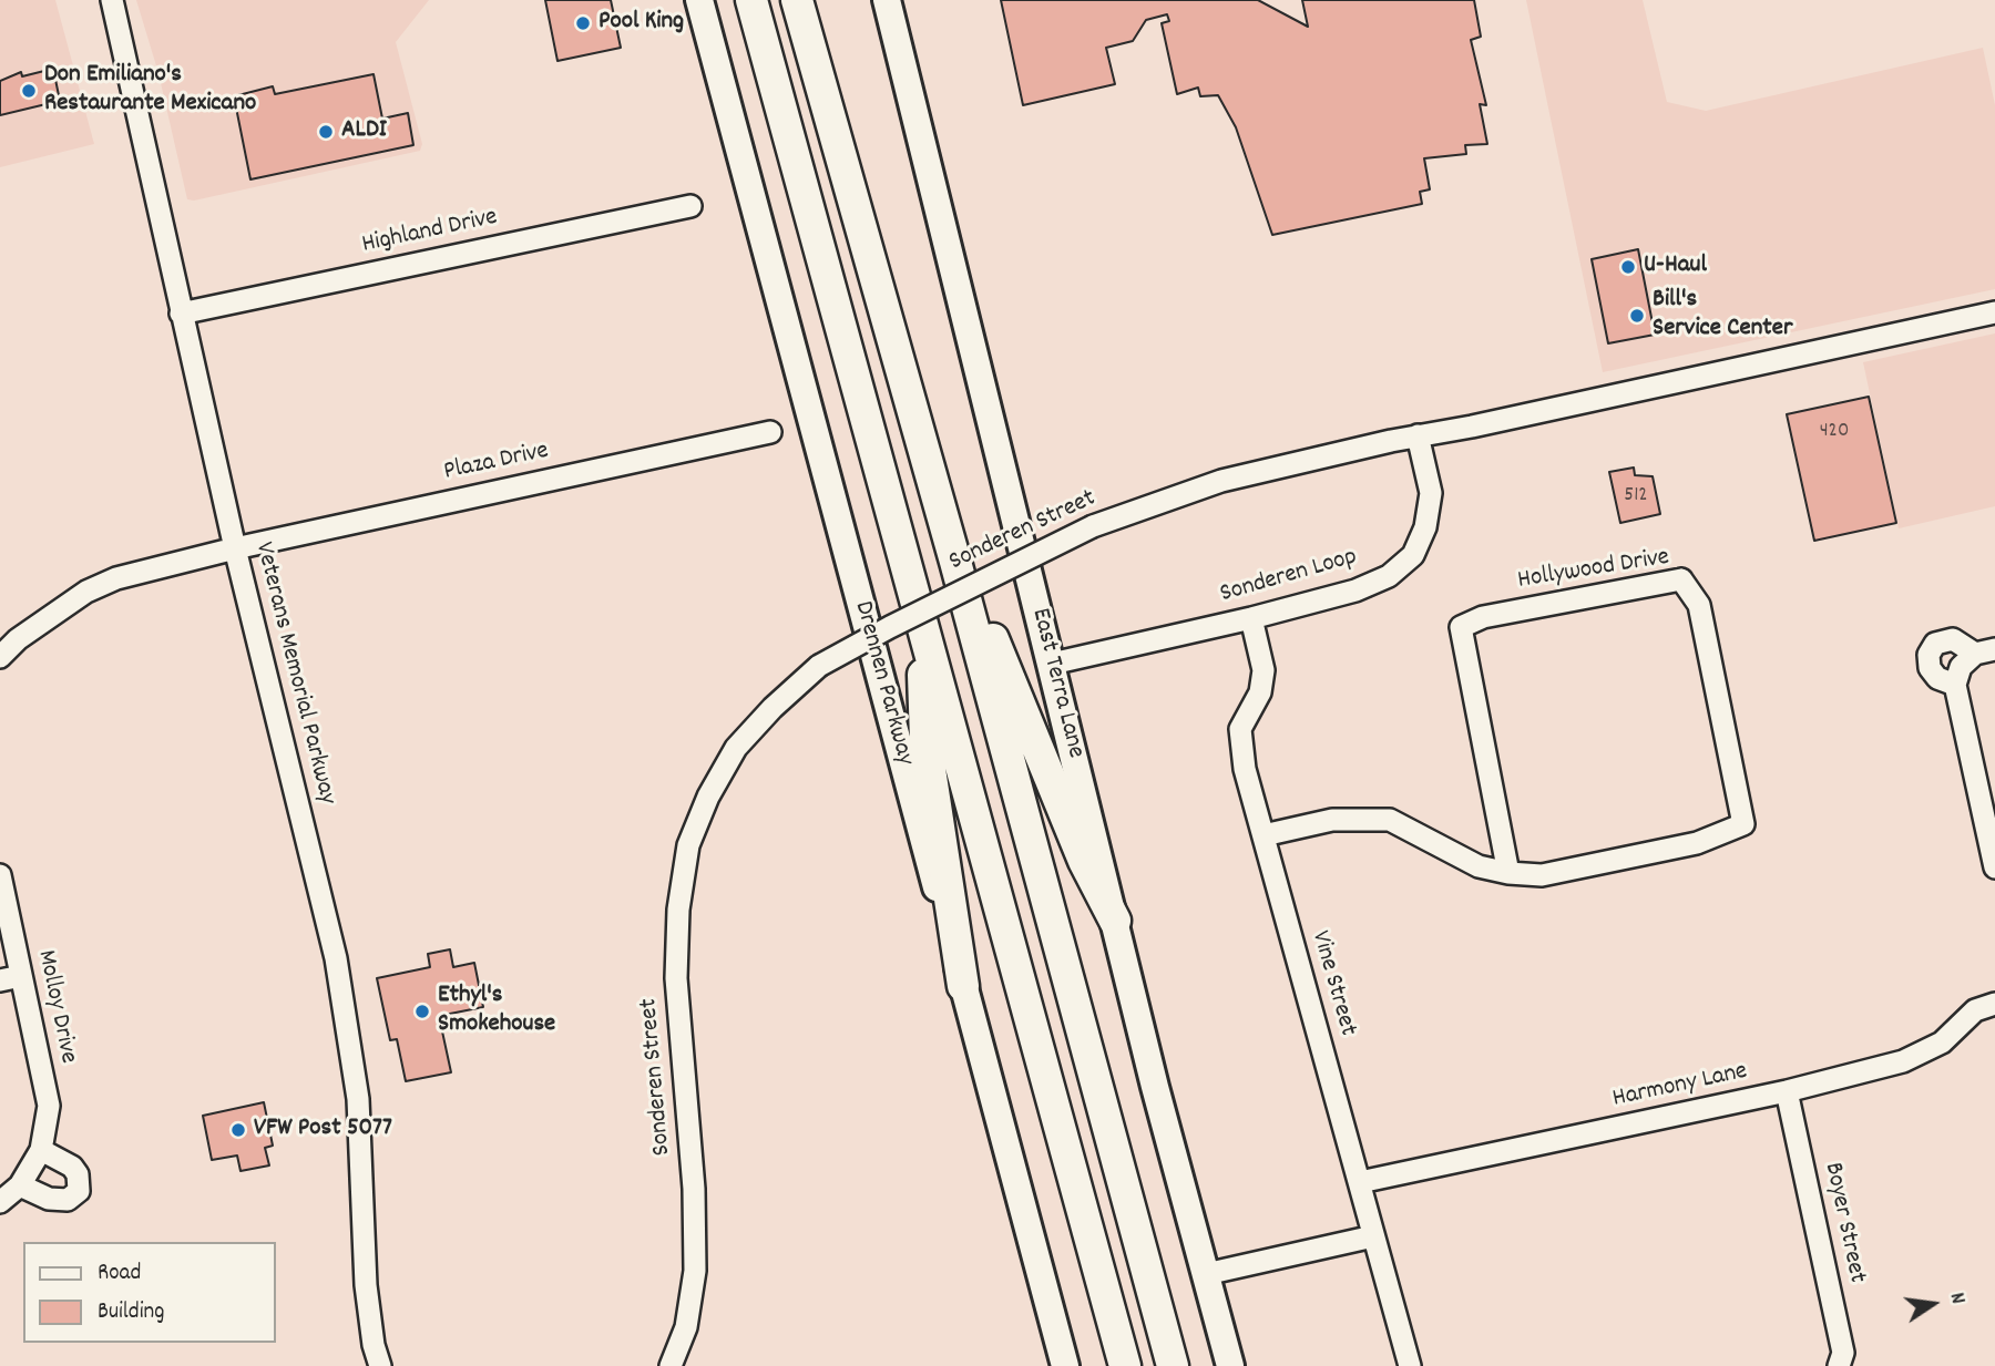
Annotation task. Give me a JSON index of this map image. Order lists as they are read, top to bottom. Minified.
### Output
{"streets":{"main road":["Drennen Parkway","East Terra Lane"],"street":["Highland Drive","Plaza Drive","Sonderen Street","Hollywood Drive","Sonderen Loop","Veterans Memorial Parkway","Vine Street","Molloy Drive","Harmony Lane","Boyer Street"]},"crossings":[["Highland Drive","Veterans Memorial Parkway"],["Plaza Drive","Veterans Memorial Parkway"],["Sonderen Street","Sonderen Loop"],["Hollywood Drive","Vine Street"],["Sonderen Loop","East Terra Lane"],["Sonderen Loop","Vine Street"],["Vine Street","Harmony Lane"],["Harmony Lane","Boyer Street"]],"places":["Pool King","Don Emiliano's Restaurante Mexicano","ALDI","U-Haul","Bill's Service Center","Ethyl's Smokehouse","VFW Post 5077"],"house_numbers":["420","512"],"legend":["Road","Building"],"north":"right"}
